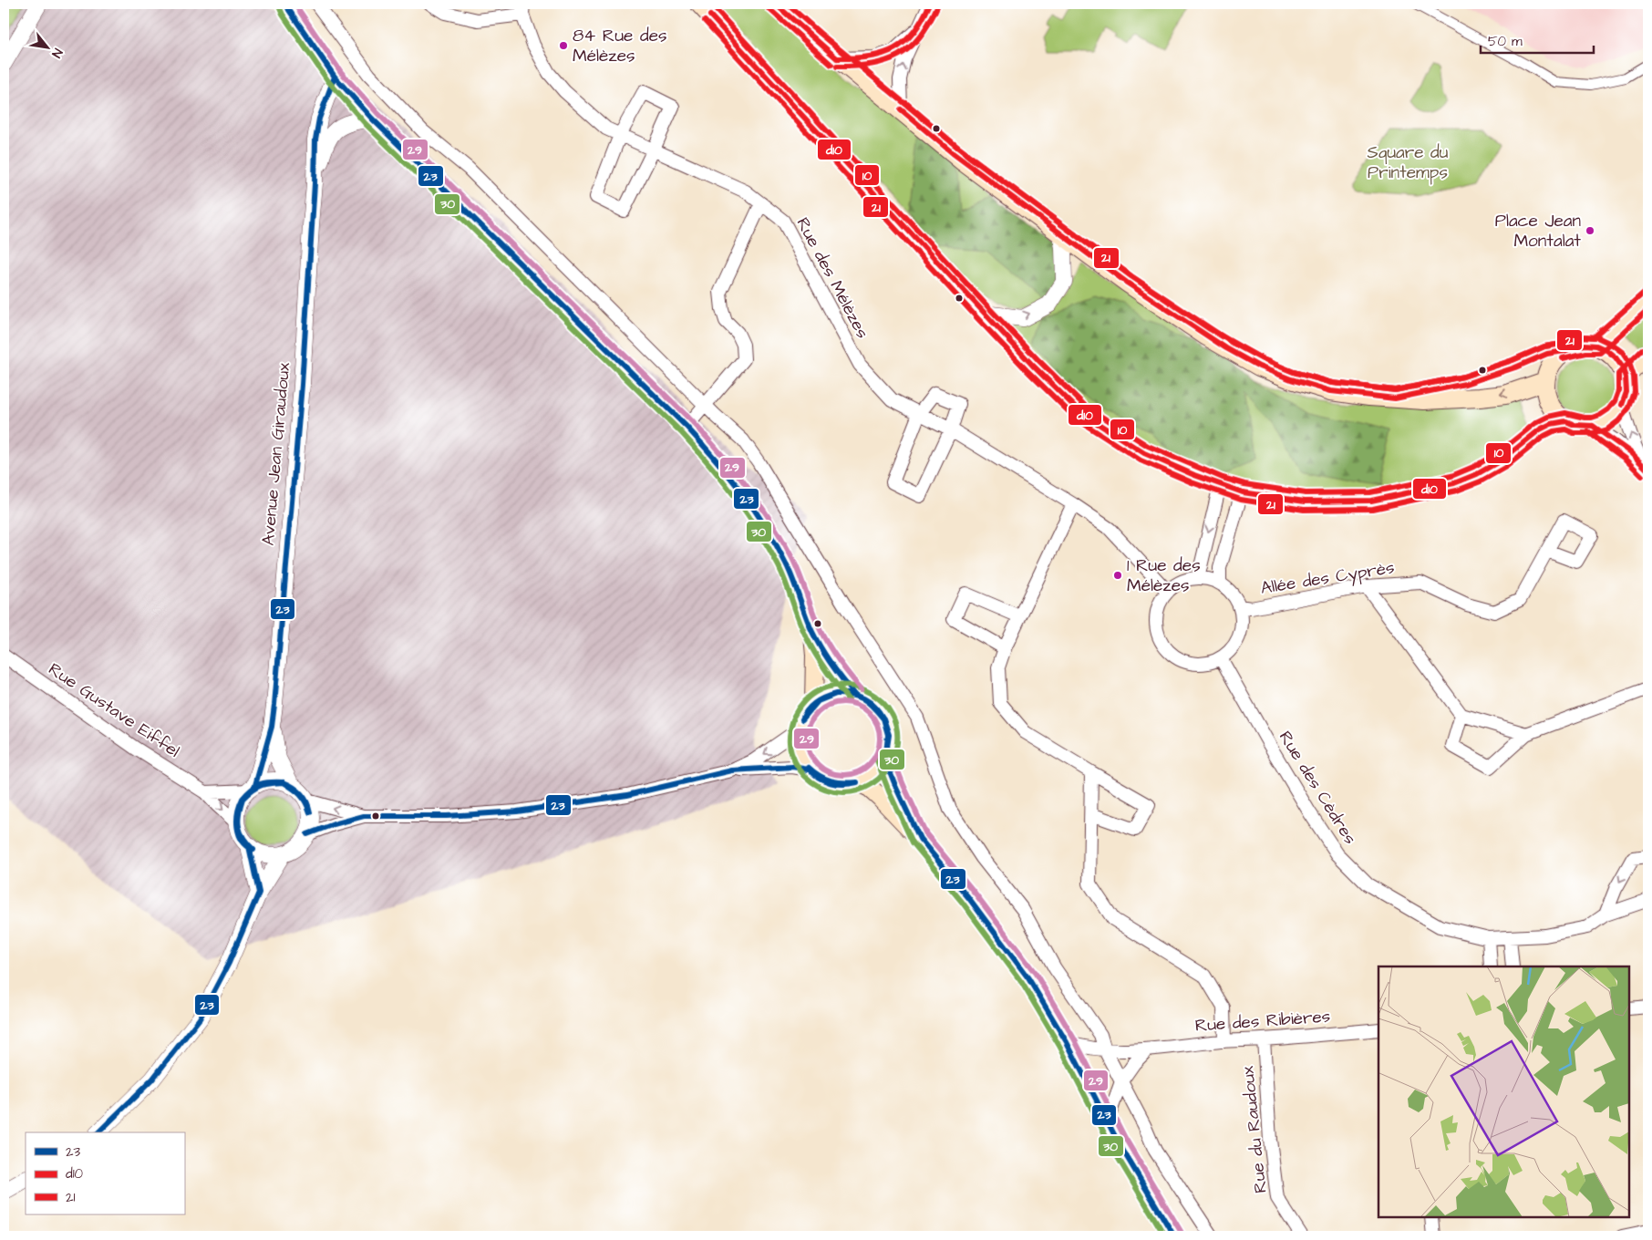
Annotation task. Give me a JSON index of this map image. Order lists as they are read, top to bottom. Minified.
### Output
{"streets":{"street":["Rue des Mélèzes","Avenue Jean Giraudoux","Allée des Cyprès","Rue Gustave Eiffel","Rue des Cèdres","Rue des Ribières","Rue du Raudoux"]},"crossings":[["Rue des Mélèzes","Allée des Cyprès"],["Rue des Mélèzes","Rue des Cèdres"],["Avenue Jean Giraudoux","Rue Gustave Eiffel"],["Allée des Cyprès","Rue des Cèdres"],["Rue des Ribières","Rue du Raudoux"]],"parks":["Square du Printemps"],"places":["84 Rue des Mélèzes","Place Jean Montalat","1 Rue des Mélèzes"],"lines":["transit line 23","transit line d10","transit line 10","transit line 29","transit line 21","transit line 30"],"legend":["23","d10","21"],"scale_bar":"50 m","north":"bottom right"}
